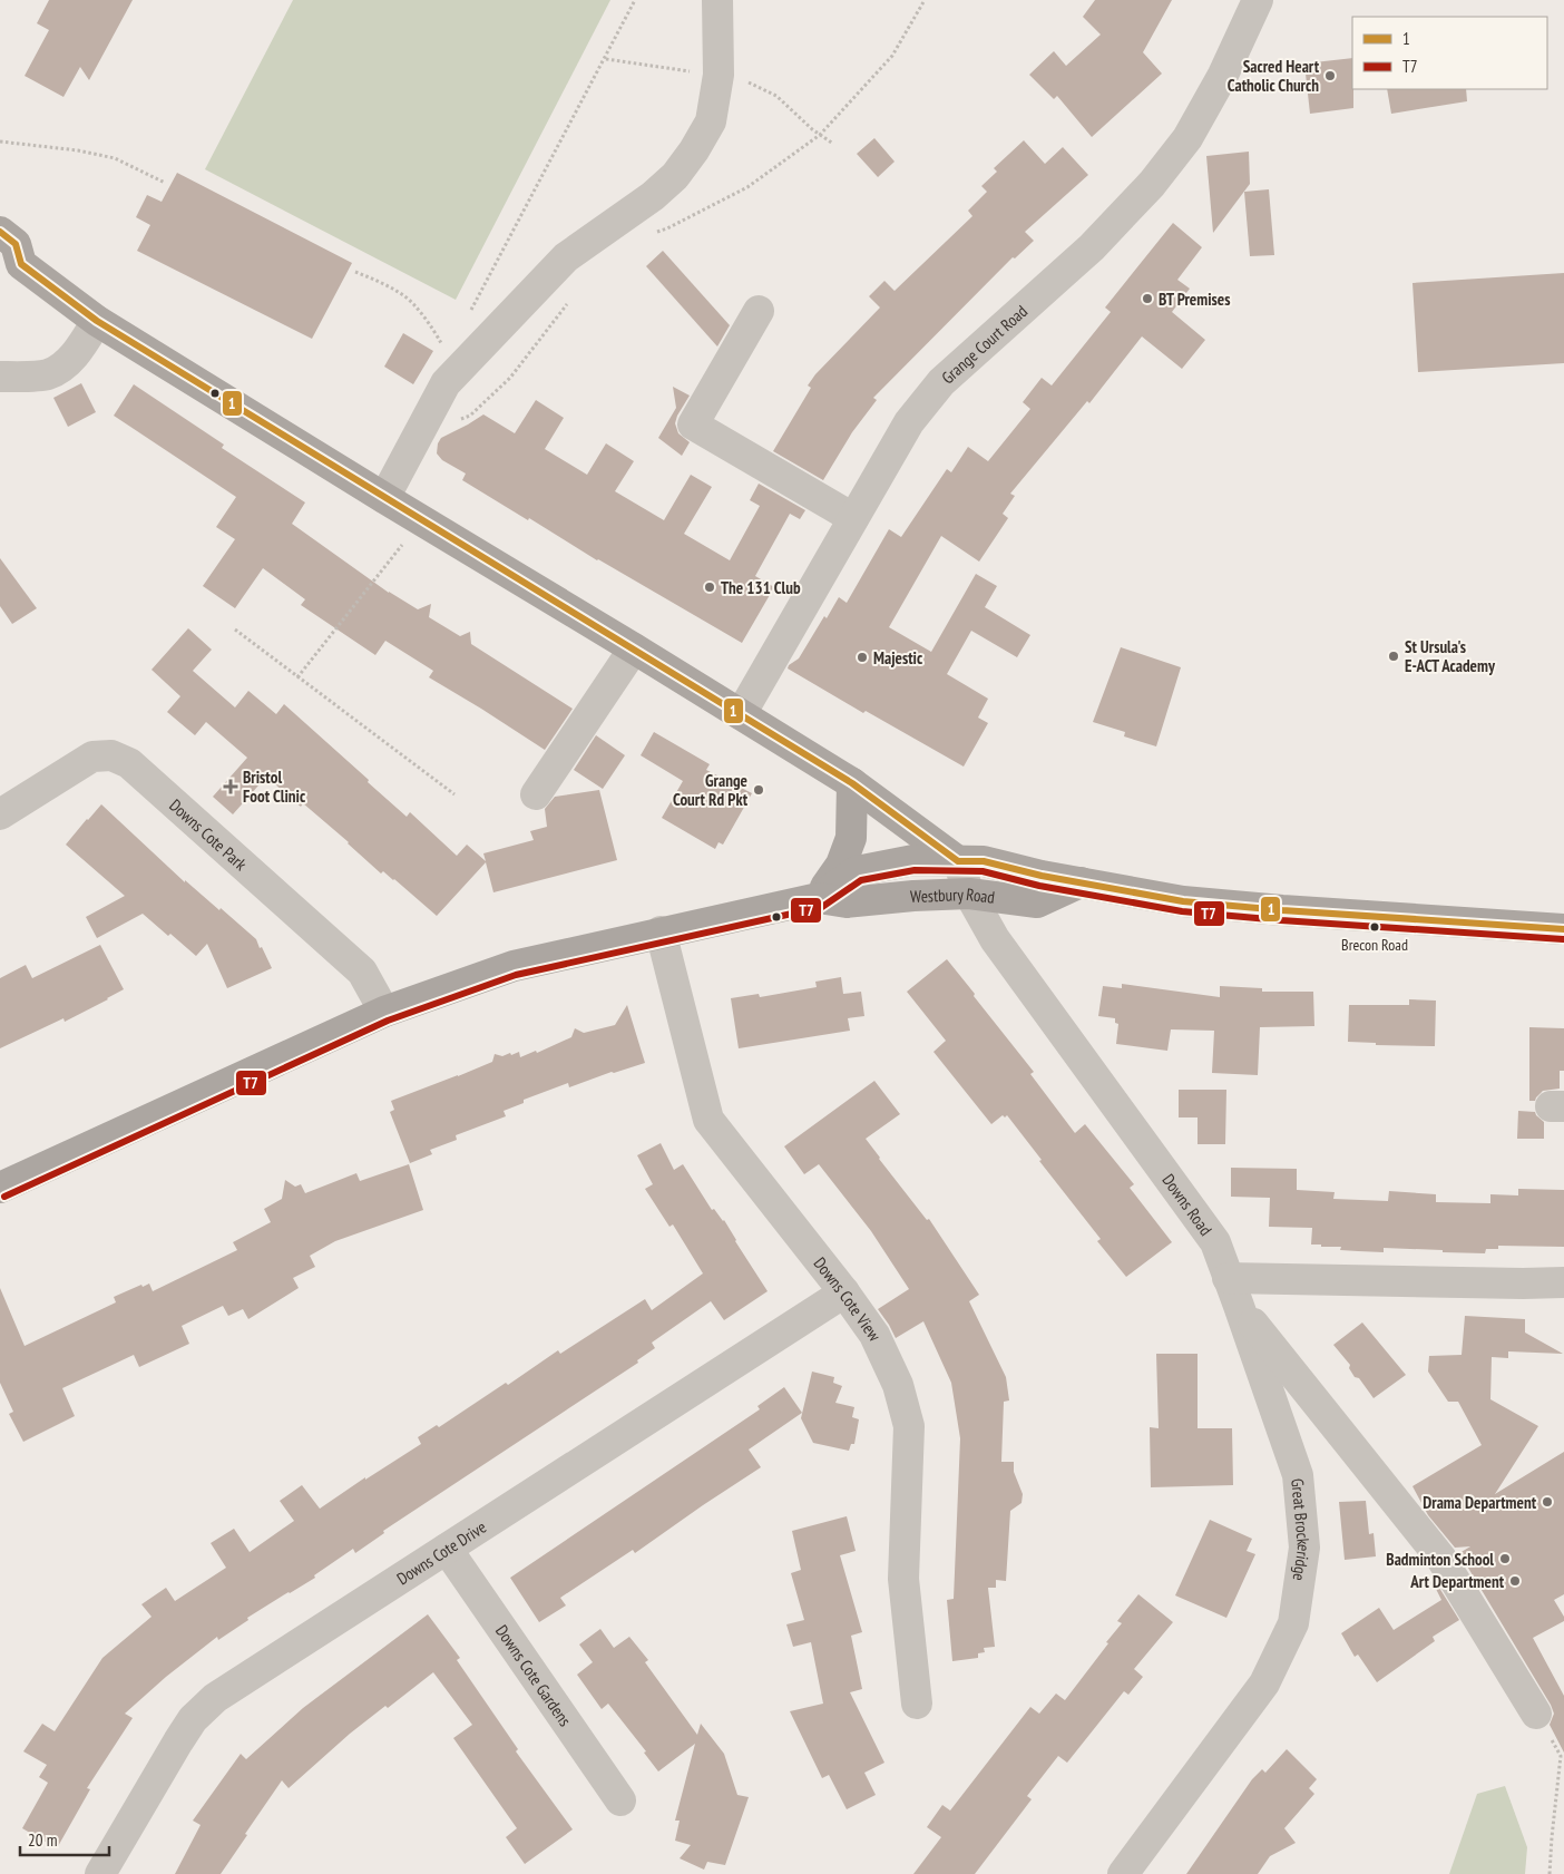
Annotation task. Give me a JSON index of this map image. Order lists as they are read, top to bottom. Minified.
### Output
{"streets":{"main road":["Westbury Road"],"street":["Grange Court Road","Downs Cote Park","Downs Road","Downs Cote View","Great Brockeridge","Downs Cote Drive","Downs Cote Gardens"]},"crossings":[["Westbury Road","Downs Road"],["Downs Road","Great Brockeridge"],["Downs Cote View","Downs Cote Drive"],["Downs Cote Drive","Downs Cote Gardens"]],"places":{"other":["Sacred Heart Catholic Church","BT Premises","The 131 Club","St Ursula's E-ACT Academy","Majestic","Grange Court Rd Pkt","Brecon Road","Drama Department","Badminton School","Art Department"],"health":["Bristol Foot Clinic"]},"lines":["transit line 1","transit line T7"],"legend":["1","T7"],"scale_bar":"20 m"}
